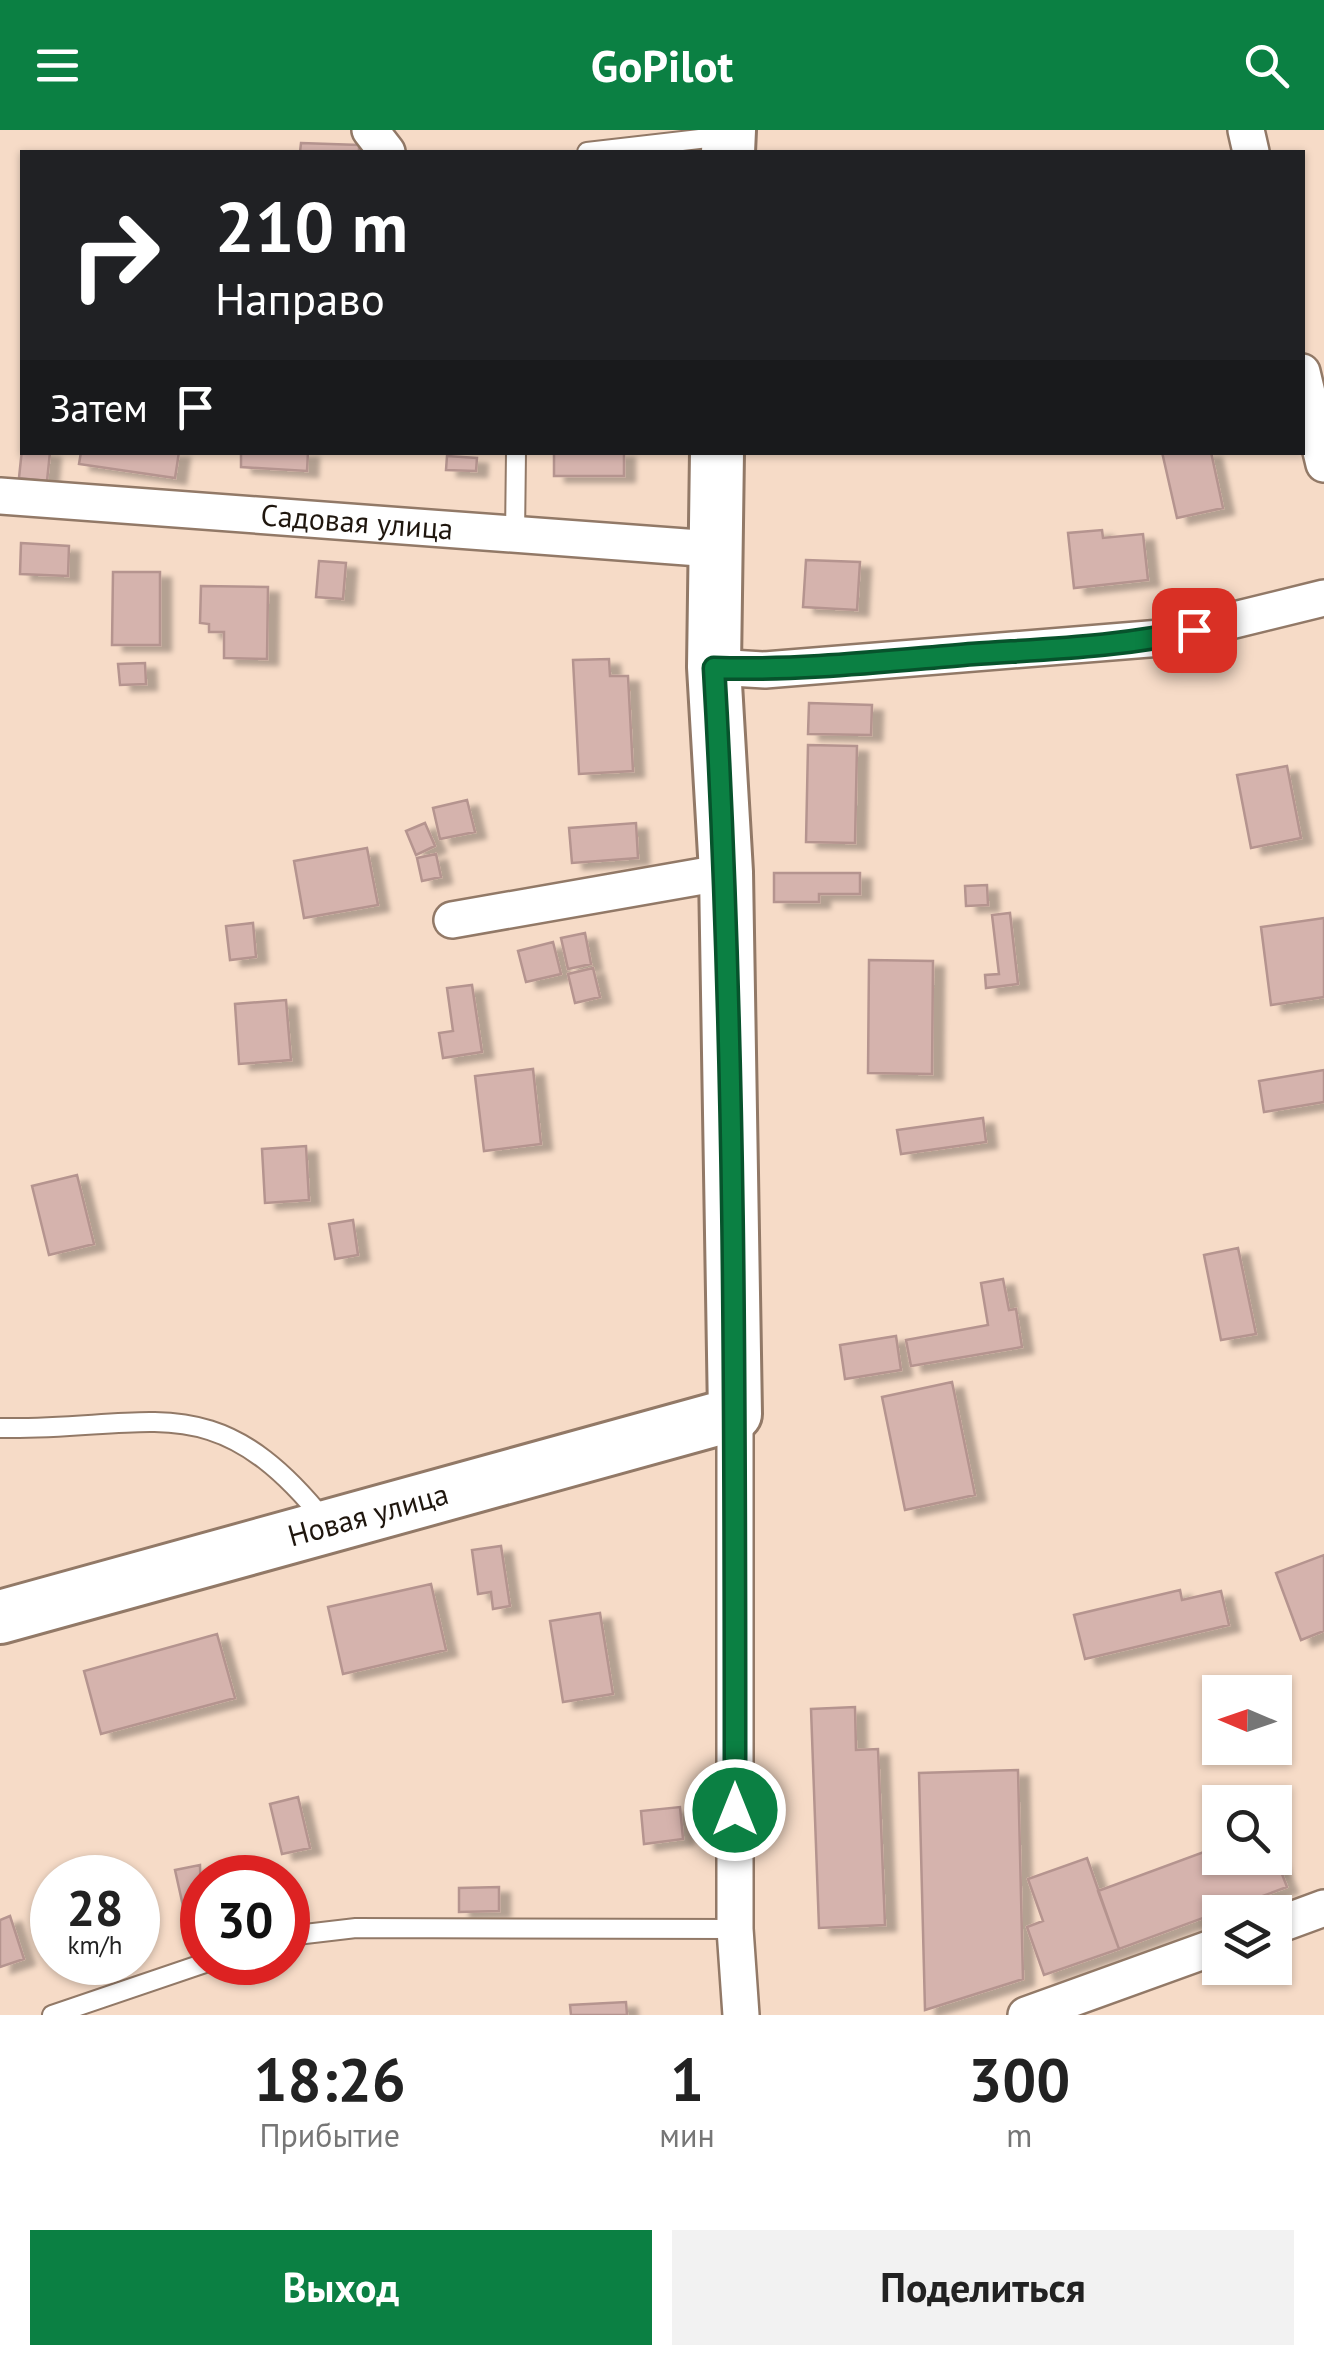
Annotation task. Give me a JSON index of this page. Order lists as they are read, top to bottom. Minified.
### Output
{"streets":{"street":["Садовая улица","Новая улица"]},"north":"left","page":{"header":"GoPilot","turn":["210 m","Направо"],"then":"Затем","speed":"28 km/h","limit":"30","eta":["18:26","Прибытие","1","мин","300","m"],"buttons":["Выход","Поделиться"]}}
